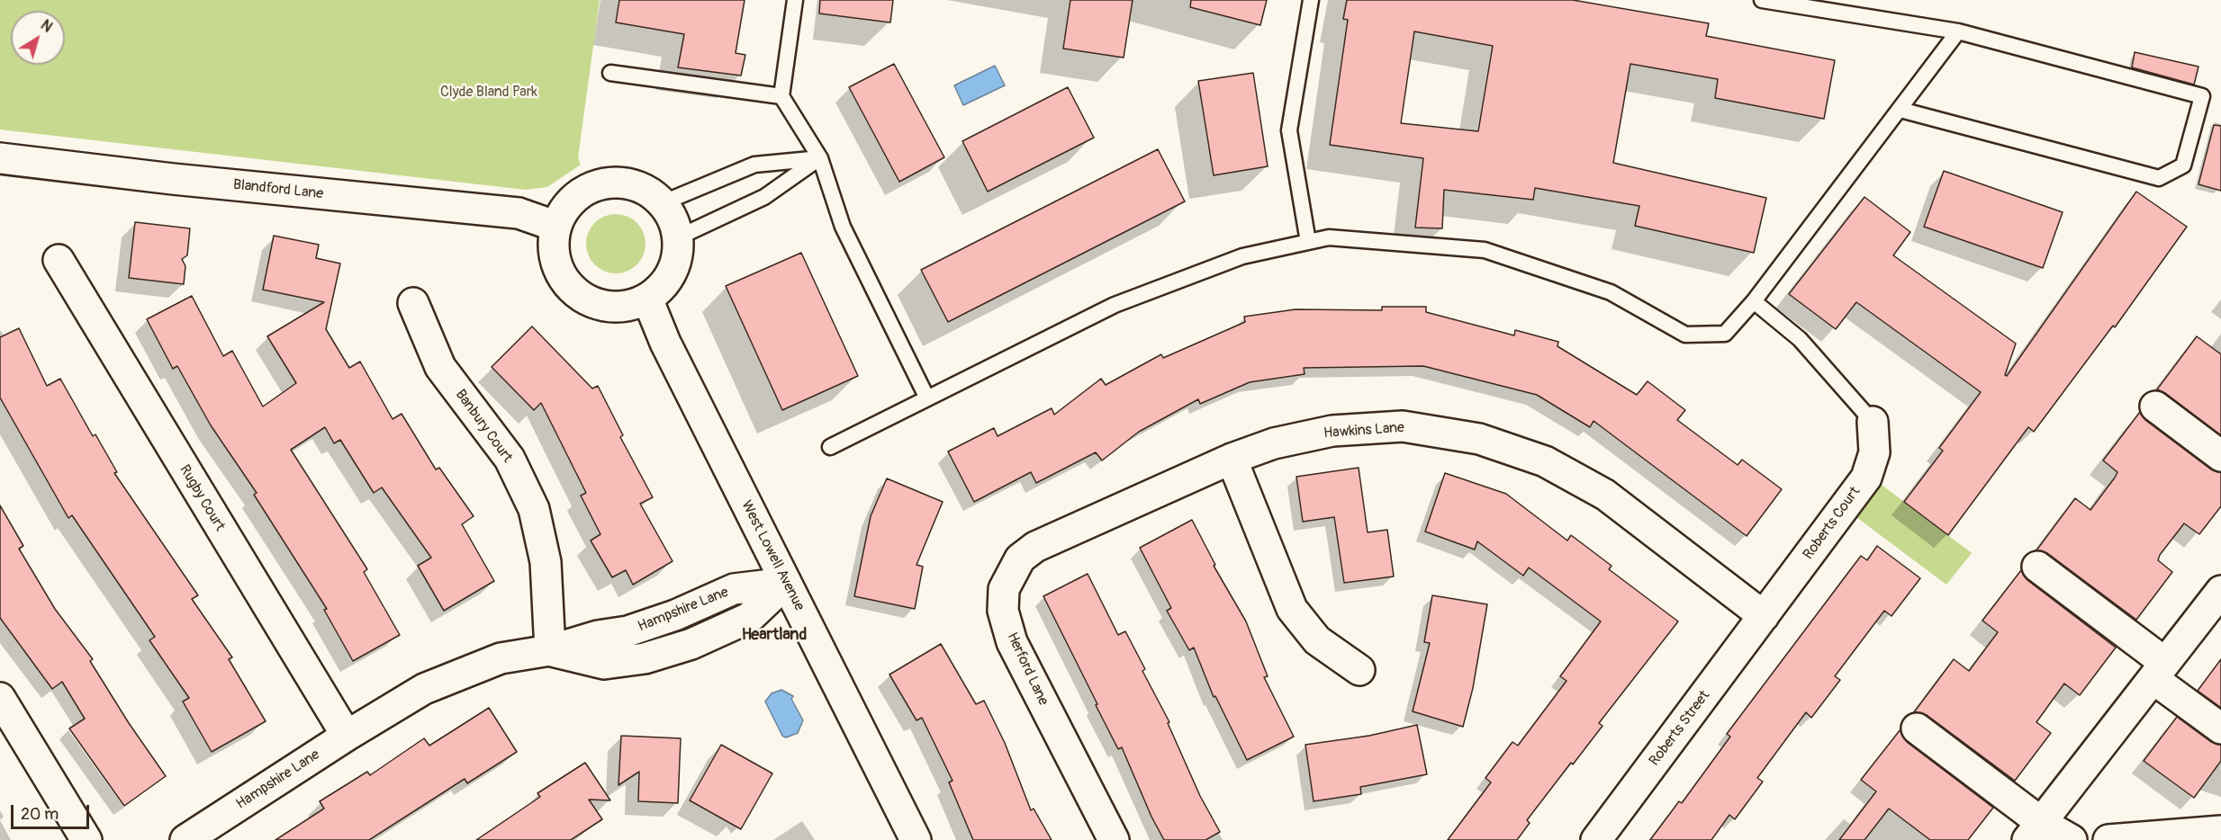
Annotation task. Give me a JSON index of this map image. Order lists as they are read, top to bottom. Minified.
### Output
{"streets":{"street":["Blandford Lane","Banbury Court","Hawkins Lane","Rugby Court","Roberts Court","West Lowell Avenue","Hampshire Lane","Herford Lane","Roberts Street"]},"crossings":[["Blandford Lane","West Lowell Avenue"],["Banbury Court","Hampshire Lane"],["Hawkins Lane","Roberts Court"],["Hawkins Lane","Herford Lane"],["Hawkins Lane","Roberts Street"],["Rugby Court","Hampshire Lane"],["Roberts Court","Roberts Street"],["West Lowell Avenue","Hampshire Lane"]],"districts":["Heartland"],"parks":["Clyde Bland Park"],"scale_bar":"20 m","north":"top right"}
